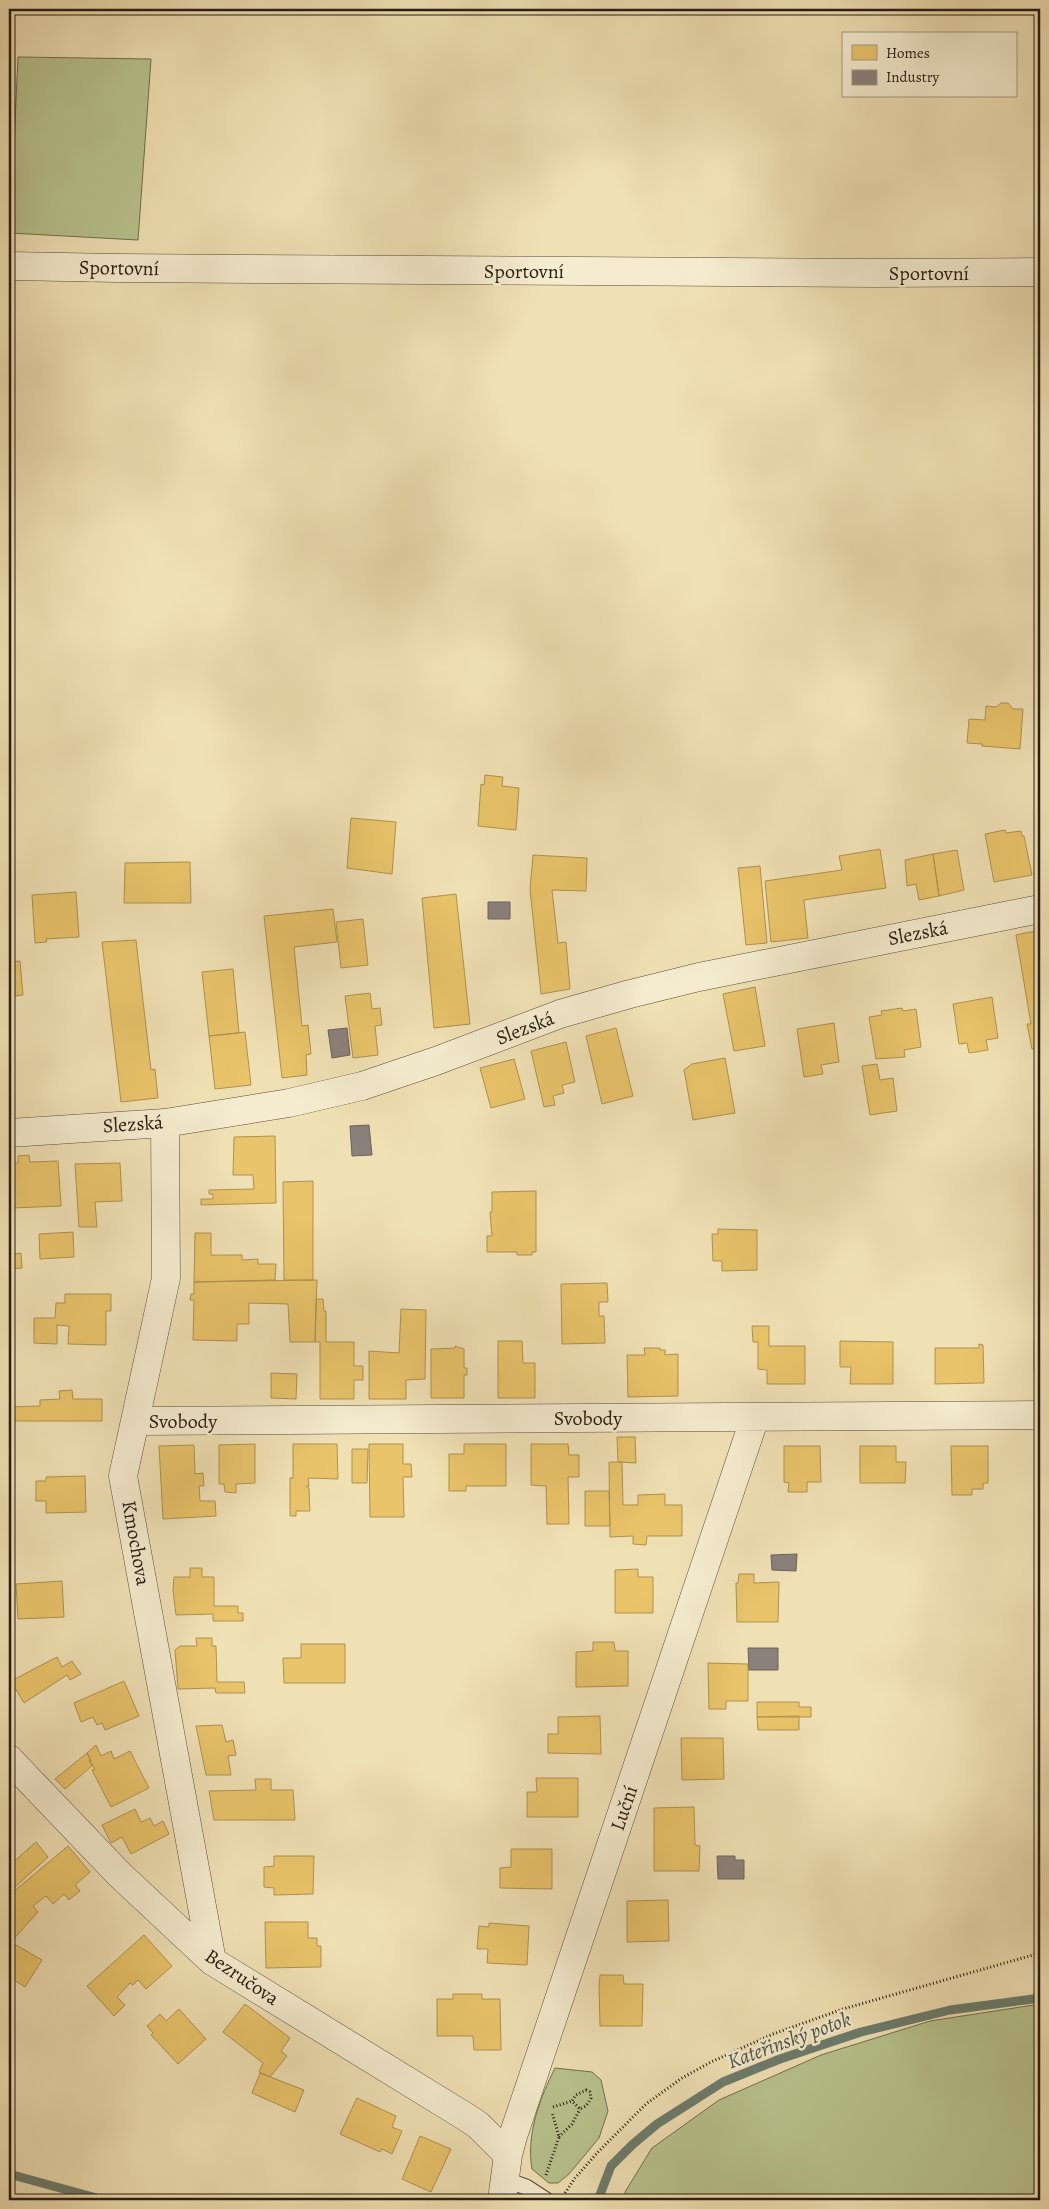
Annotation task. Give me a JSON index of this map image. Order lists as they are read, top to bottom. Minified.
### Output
{"streets":{"street":["Sportovní","Slezská","Svobody","Kmochova","Luční","Bezručova"]},"crossings":[["Slezská","Kmochova"],["Svobody","Kmochova"],["Svobody","Luční"],["Kmochova","Bezručova"],["Luční","Bezručova"]],"water":["Kateřinský potok"],"legend":["Homes","Industry"]}
